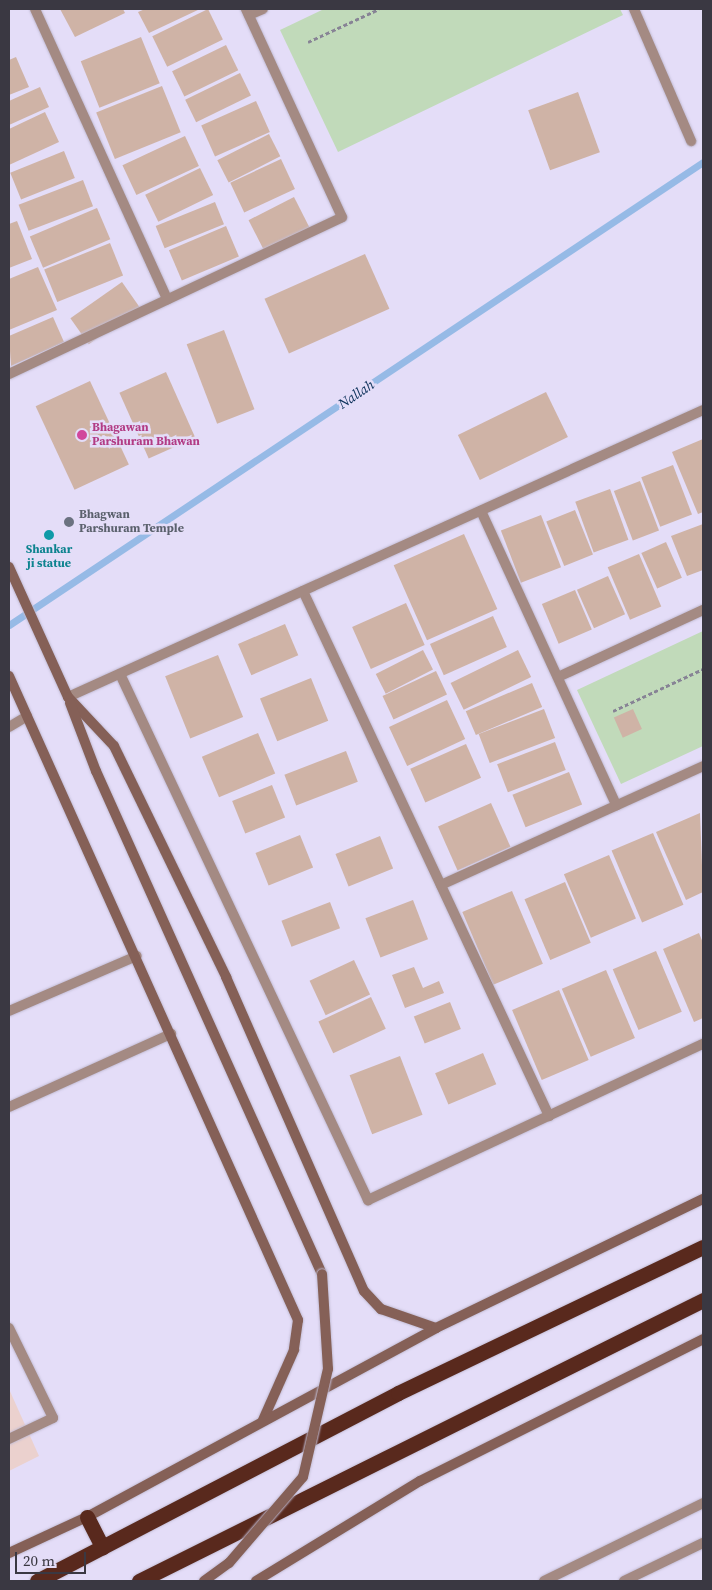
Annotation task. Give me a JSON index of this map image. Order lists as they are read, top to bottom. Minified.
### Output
{"water":["Nallah"],"places":["Bhagawan Parshuram Bhawan","Bhagwan Parshuram Temple","Shankar ji statue"],"scale_bar":"20 m"}
